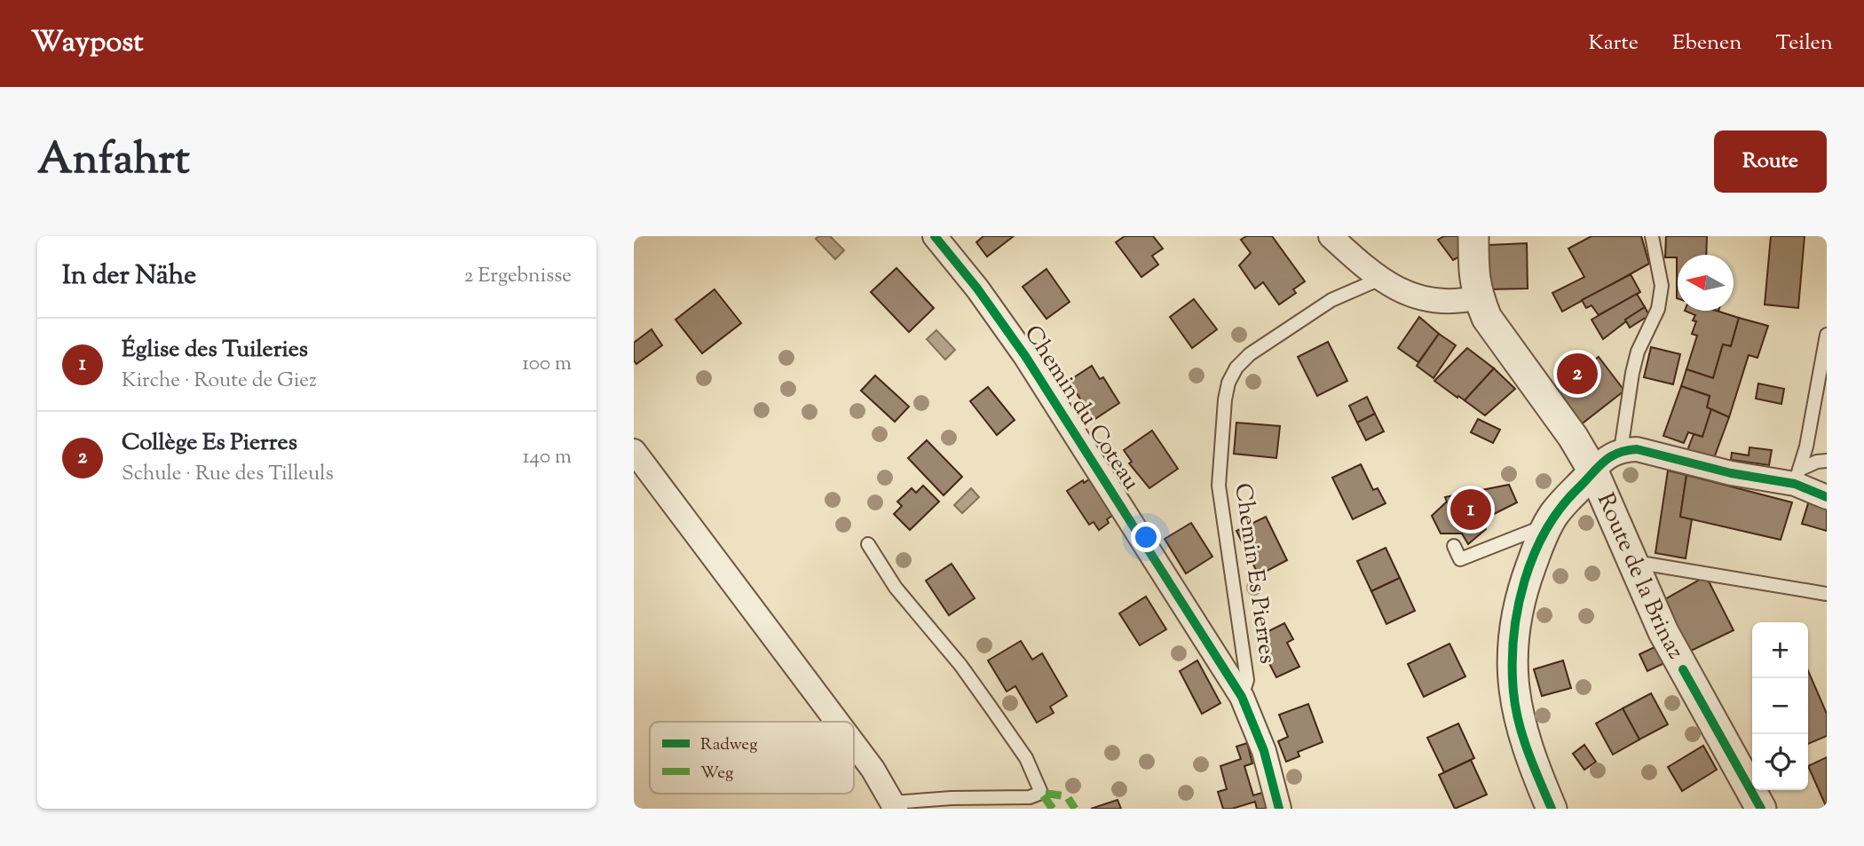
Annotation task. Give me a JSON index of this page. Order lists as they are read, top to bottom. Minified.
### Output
{"streets":{"street":["Chemin du Coteau","Route de la Brinaz"],"lane":["Chemin Es Pierres"]},"crossings":[["Chemin du Coteau","Chemin Es Pierres"]],"legend":["Radweg","Weg"],"north":"left","page":{"header":"Waypost","nav":["Karte","Ebenen","Teilen"],"title":"Anfahrt","buttons":"Route","heading":["In der Nähe","2 Ergebnisse"],"list":[{"mark":"1","name":"Église des Tuileries","note":"Kirche · Route de Giez","value":"100 m"},{"mark":"2","name":"Collège Es Pierres","note":"Schule · Rue des Tilleuls","value":"140 m"}],"pins":["2","1"],"map_buttons":["+","−"]}}
